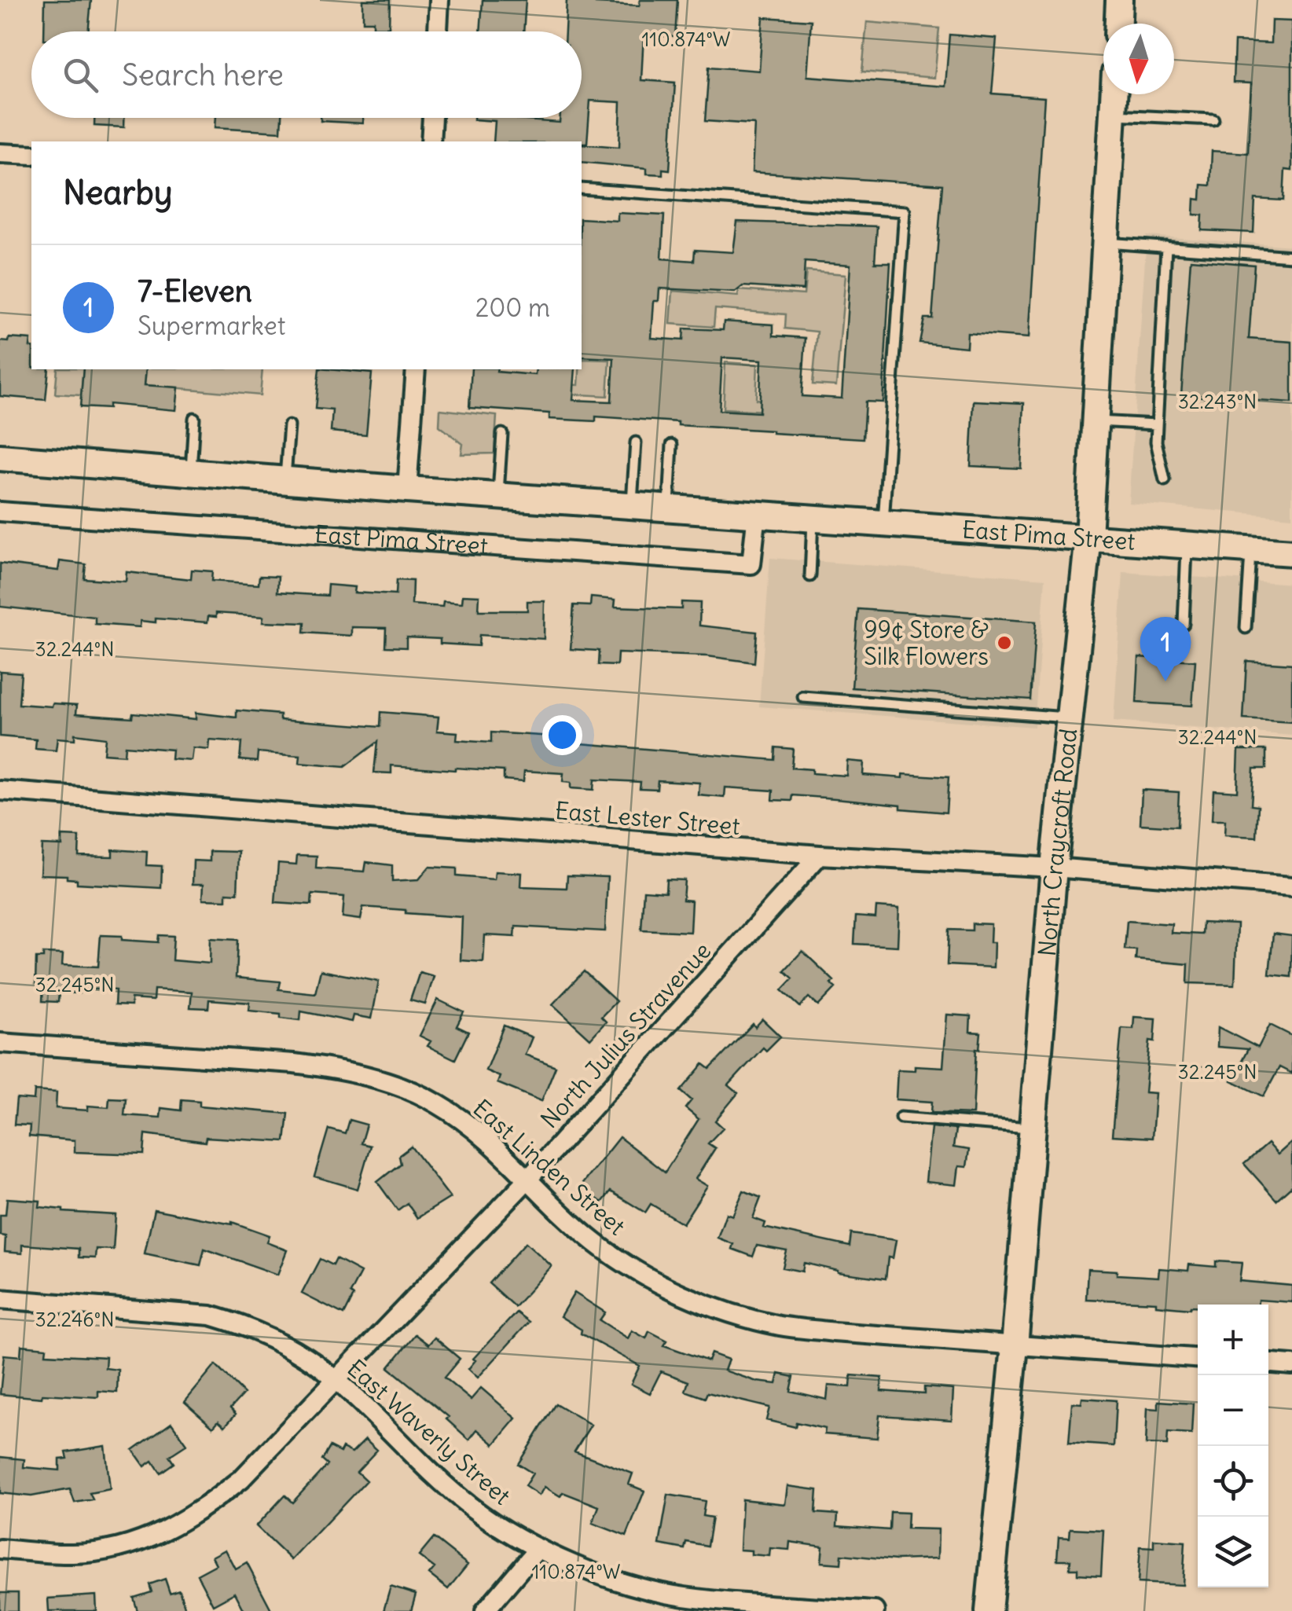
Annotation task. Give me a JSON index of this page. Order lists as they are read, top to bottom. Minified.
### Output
{"streets":{"main road":["East Pima Street","North Craycroft Road"],"street":["East Lester Street","North Julius Stravenue","East Linden Street","East Waverly Street"]},"crossings":[["East Pima Street","North Craycroft Road"],["East Lester Street","North Craycroft Road"],["East Lester Street","North Julius Stravenue"],["North Craycroft Road","East Linden Street"],["North Julius Stravenue","East Linden Street"],["North Julius Stravenue","East Waverly Street"]],"places":["99¢ Store & Silk Flowers"],"north":"bottom","page":{"search":"Search here","heading":"Nearby","list":[{"mark":"1","name":"7-Eleven","note":"Supermarket","value":"200 m"}],"pins":"1","map_buttons":["+","−"]},"coordinates":["110.874°W","32.243°N","32.244°N","32.245°N","32.246°N"]}
